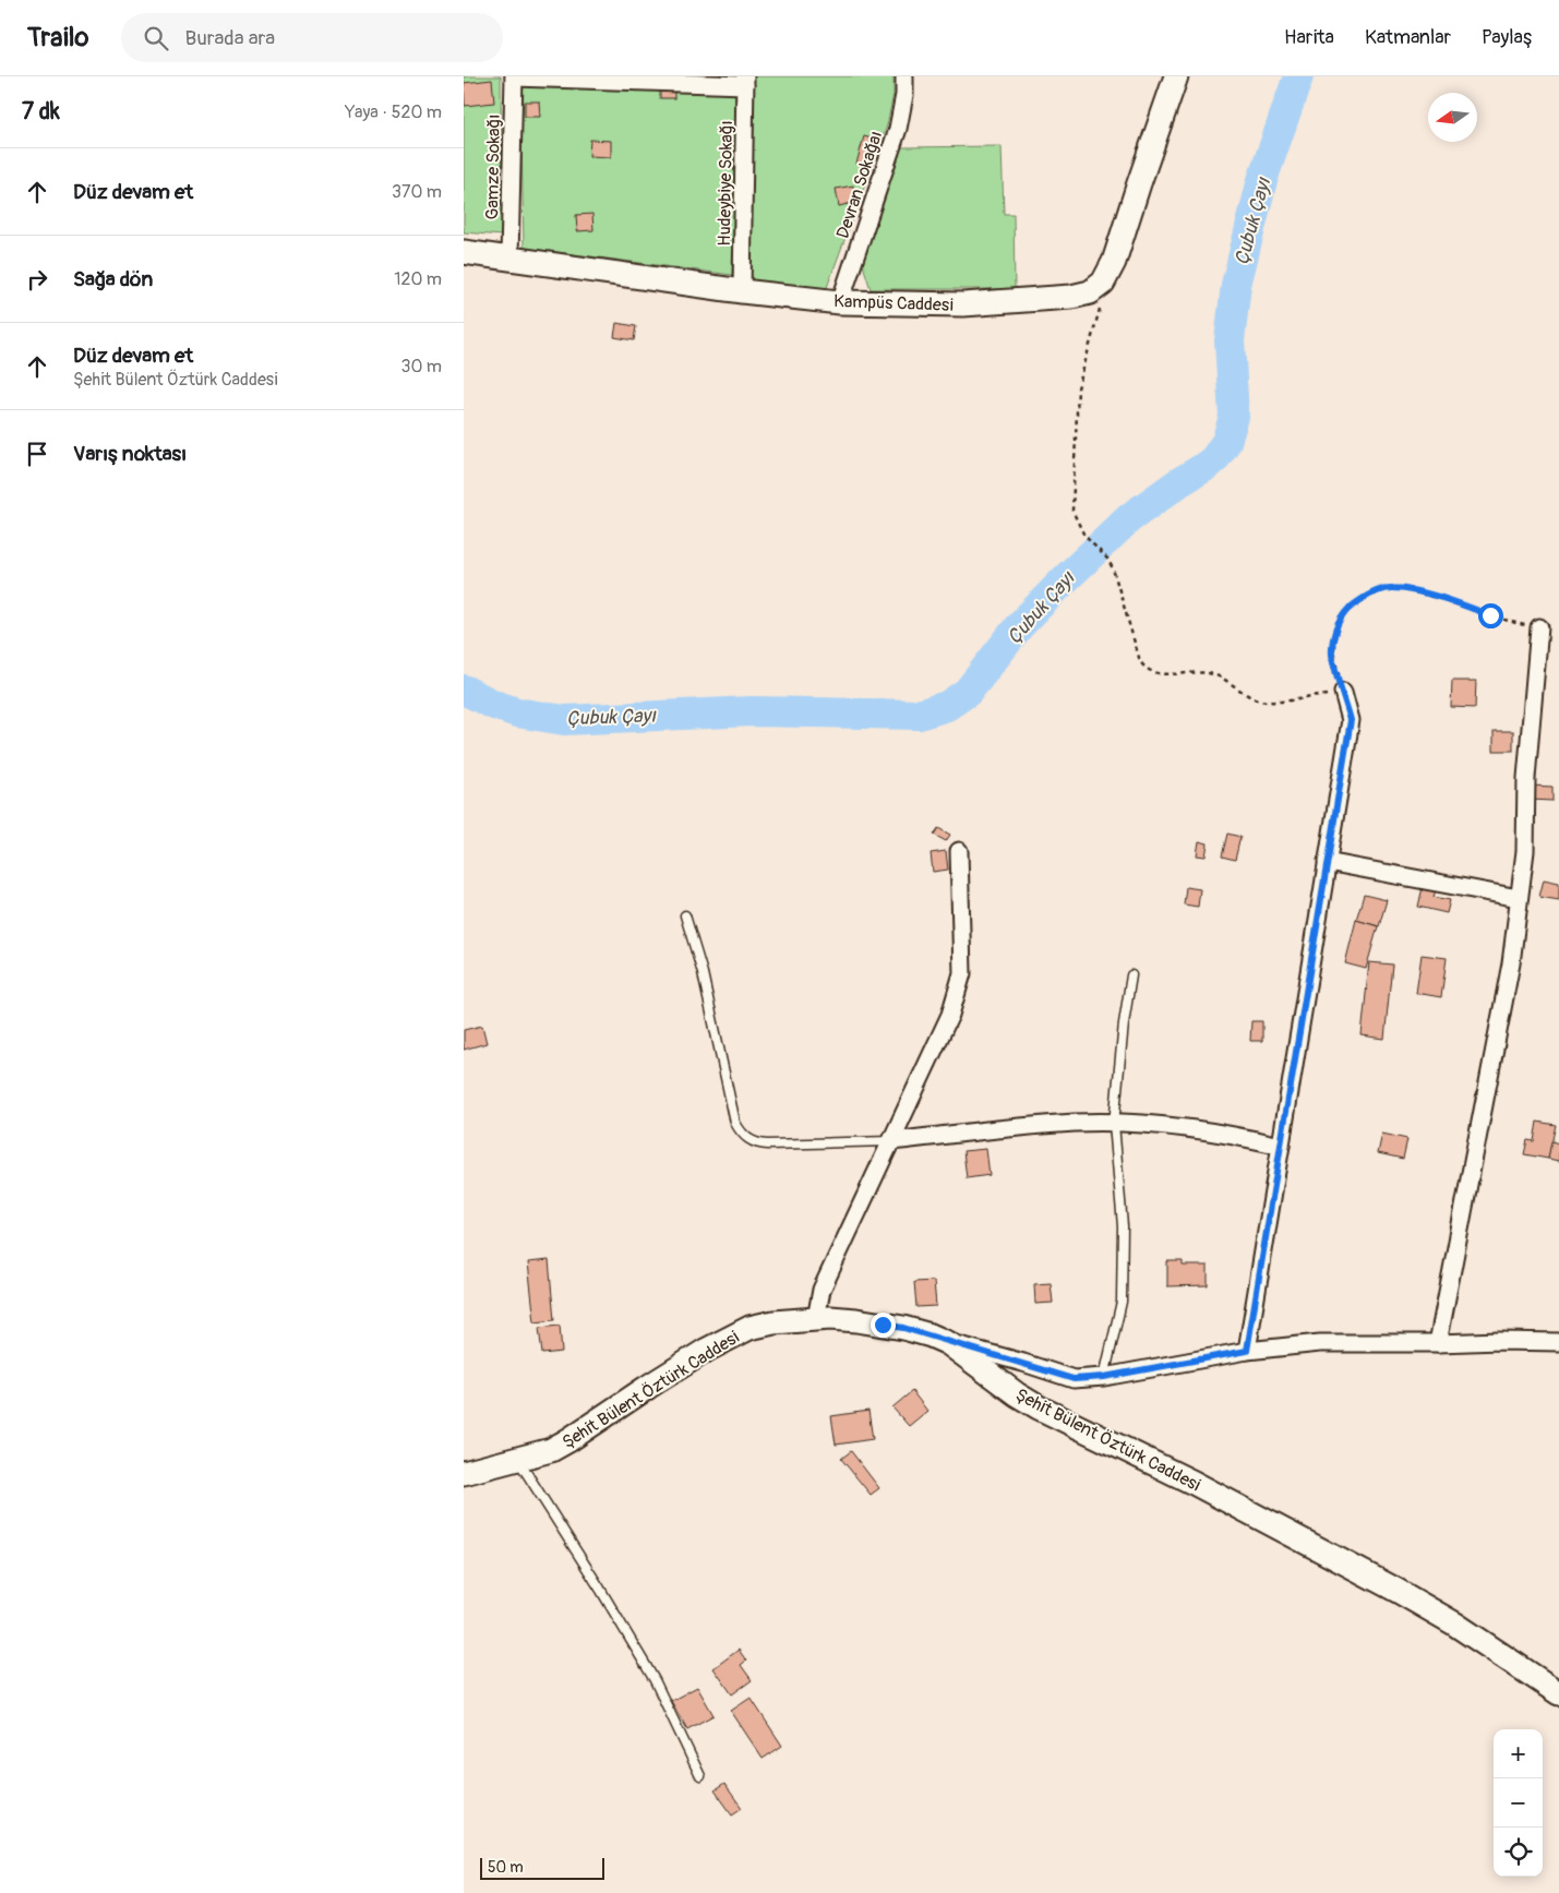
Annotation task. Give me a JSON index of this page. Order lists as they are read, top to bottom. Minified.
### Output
{"streets":{"street":["Gamze Sokağı","Hudeybiye Sokağı","Devran Sokağaı","Kampüs Caddesi","Şehit Bülent Öztürk Caddesi"]},"crossings":[["Gamze Sokağı","Kampüs Caddesi"],["Hudeybiye Sokağı","Kampüs Caddesi"],["Devran Sokağaı","Kampüs Caddesi"]],"water":["Çubuk Çayı"],"scale_bar":"50 m","north":"left","page":{"header":"Trailo","search":"Burada ara","nav":["Harita","Katmanlar","Paylaş"],"heading":["7 dk","Yaya · 520 m"],"list":[["Düz devam et","370 m"],["Sağa dön","120 m"],["Düz devam et","Şehit Bülent Öztürk Caddesi","30 m"],"Varış noktası"],"map_buttons":["+","−"],"scale":"50 m"}}
